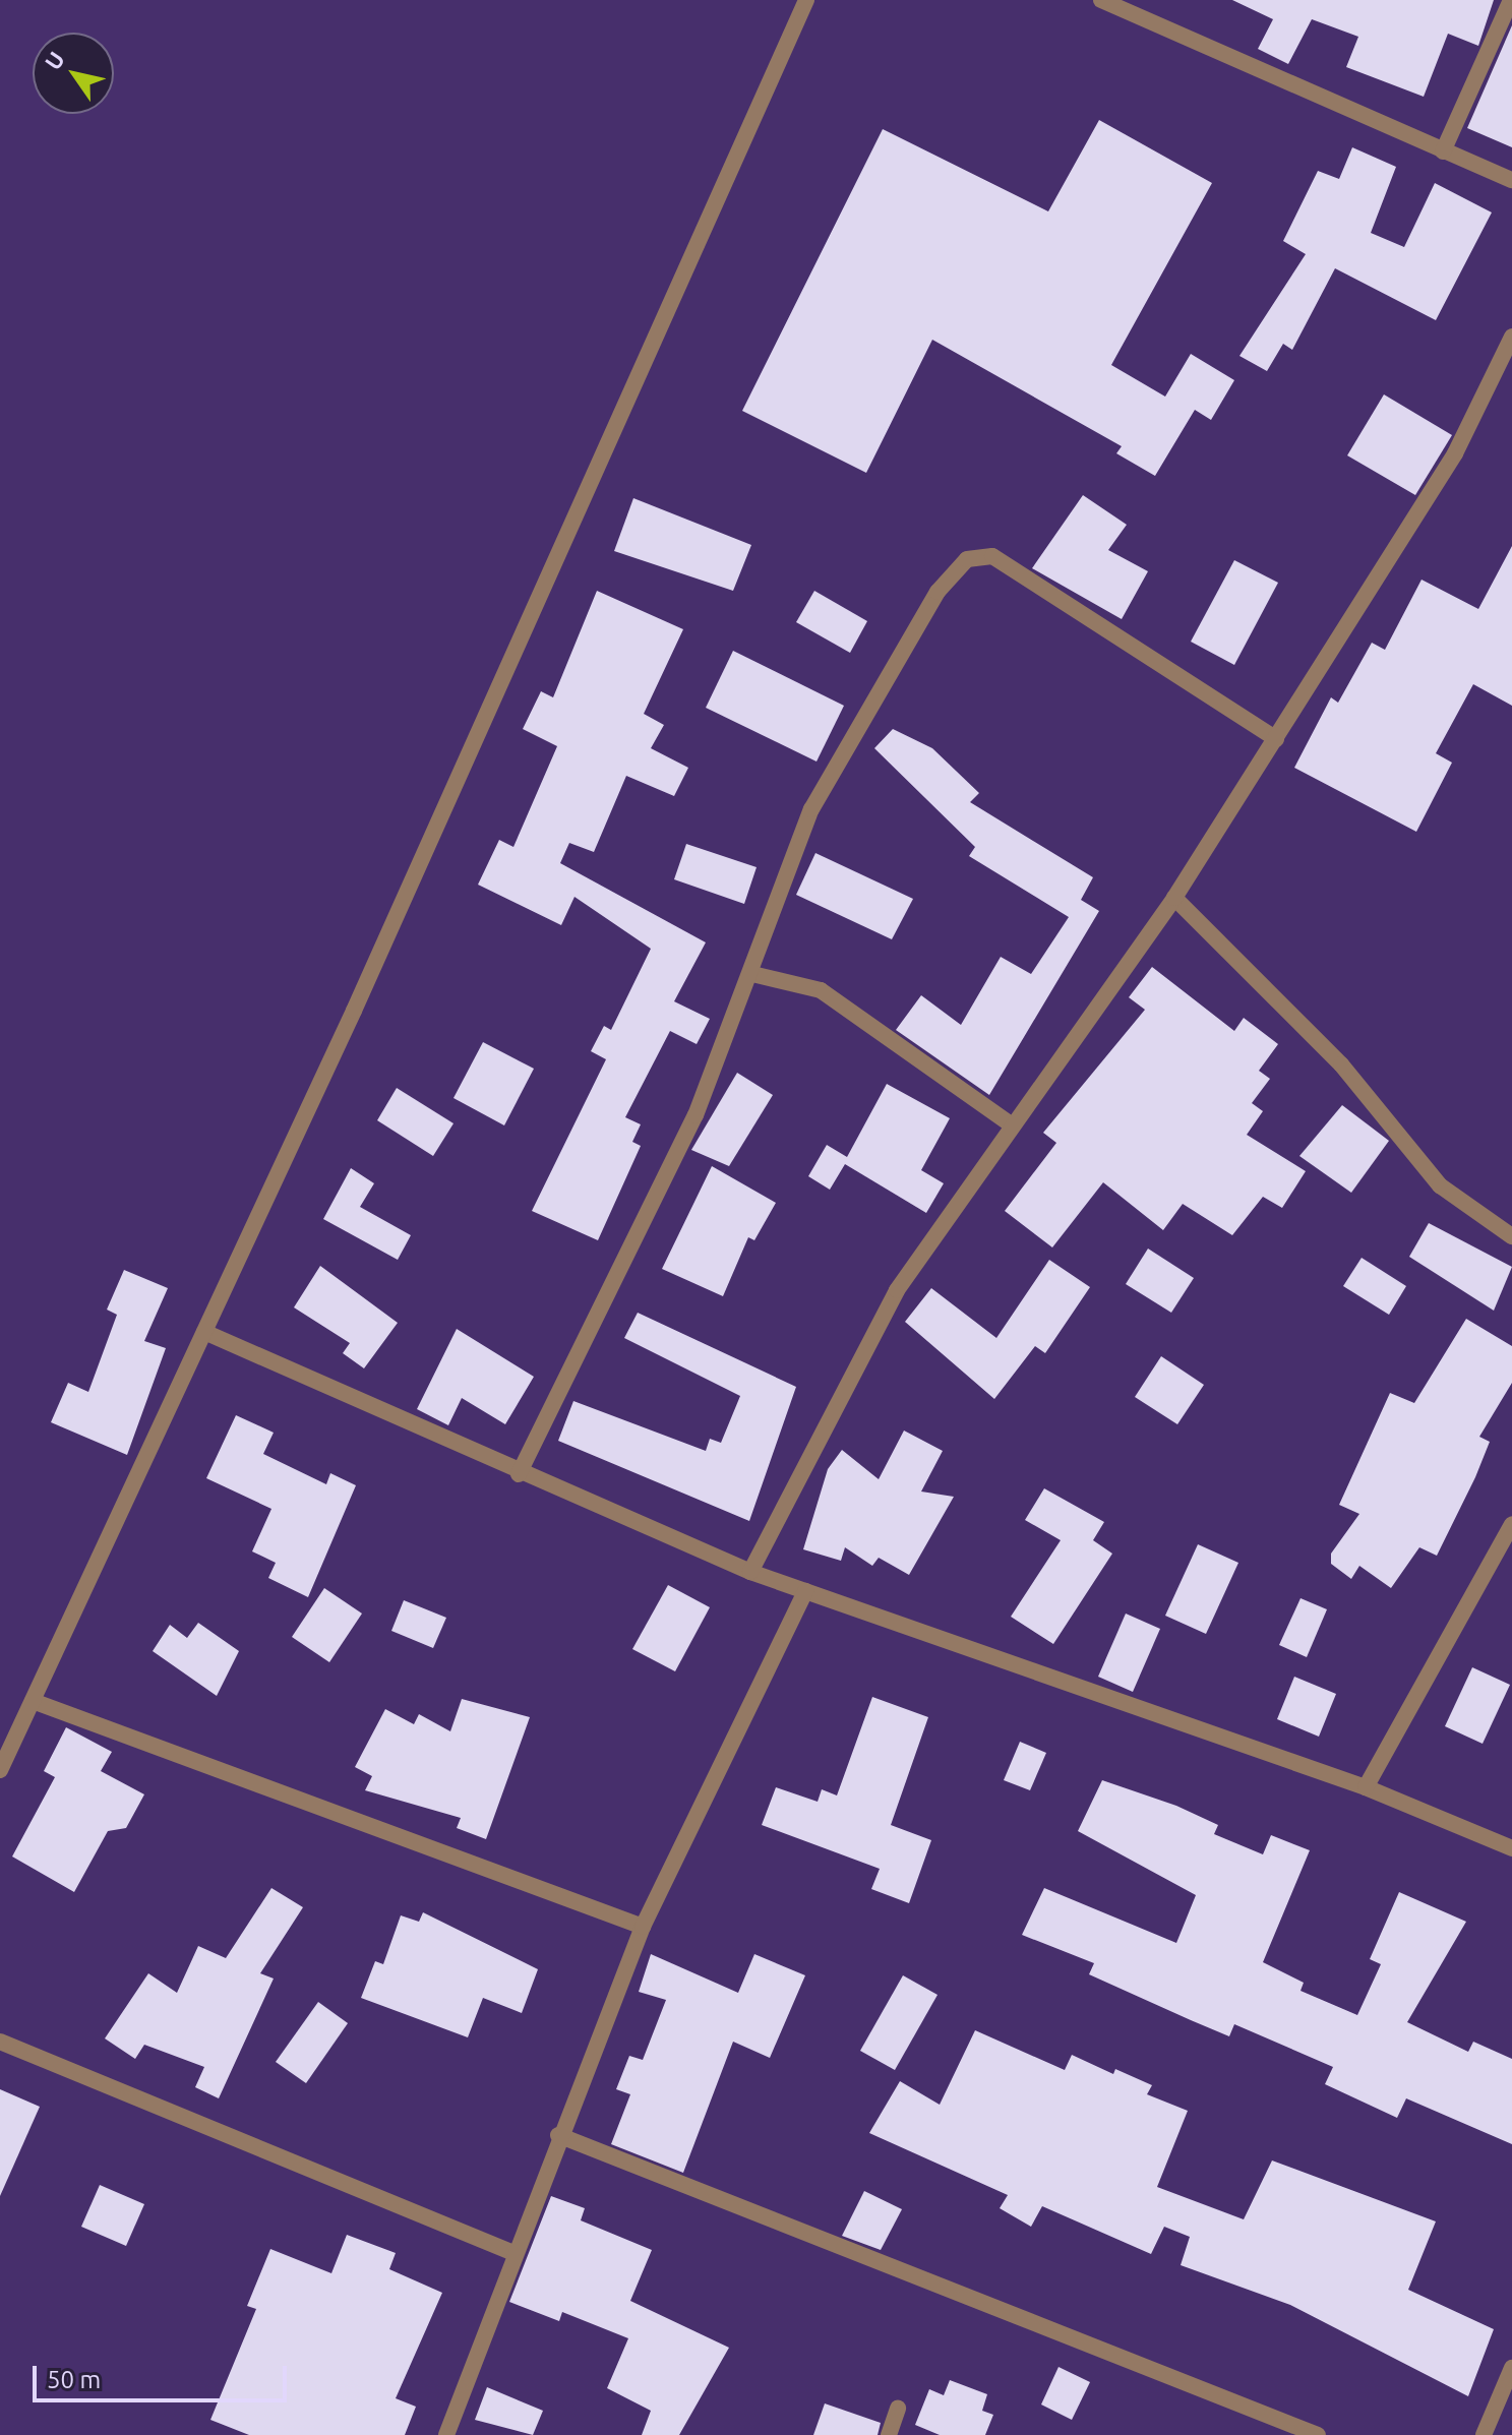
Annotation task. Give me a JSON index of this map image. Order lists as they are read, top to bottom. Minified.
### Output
{"scale_bar":"50 m","north":"top left"}
